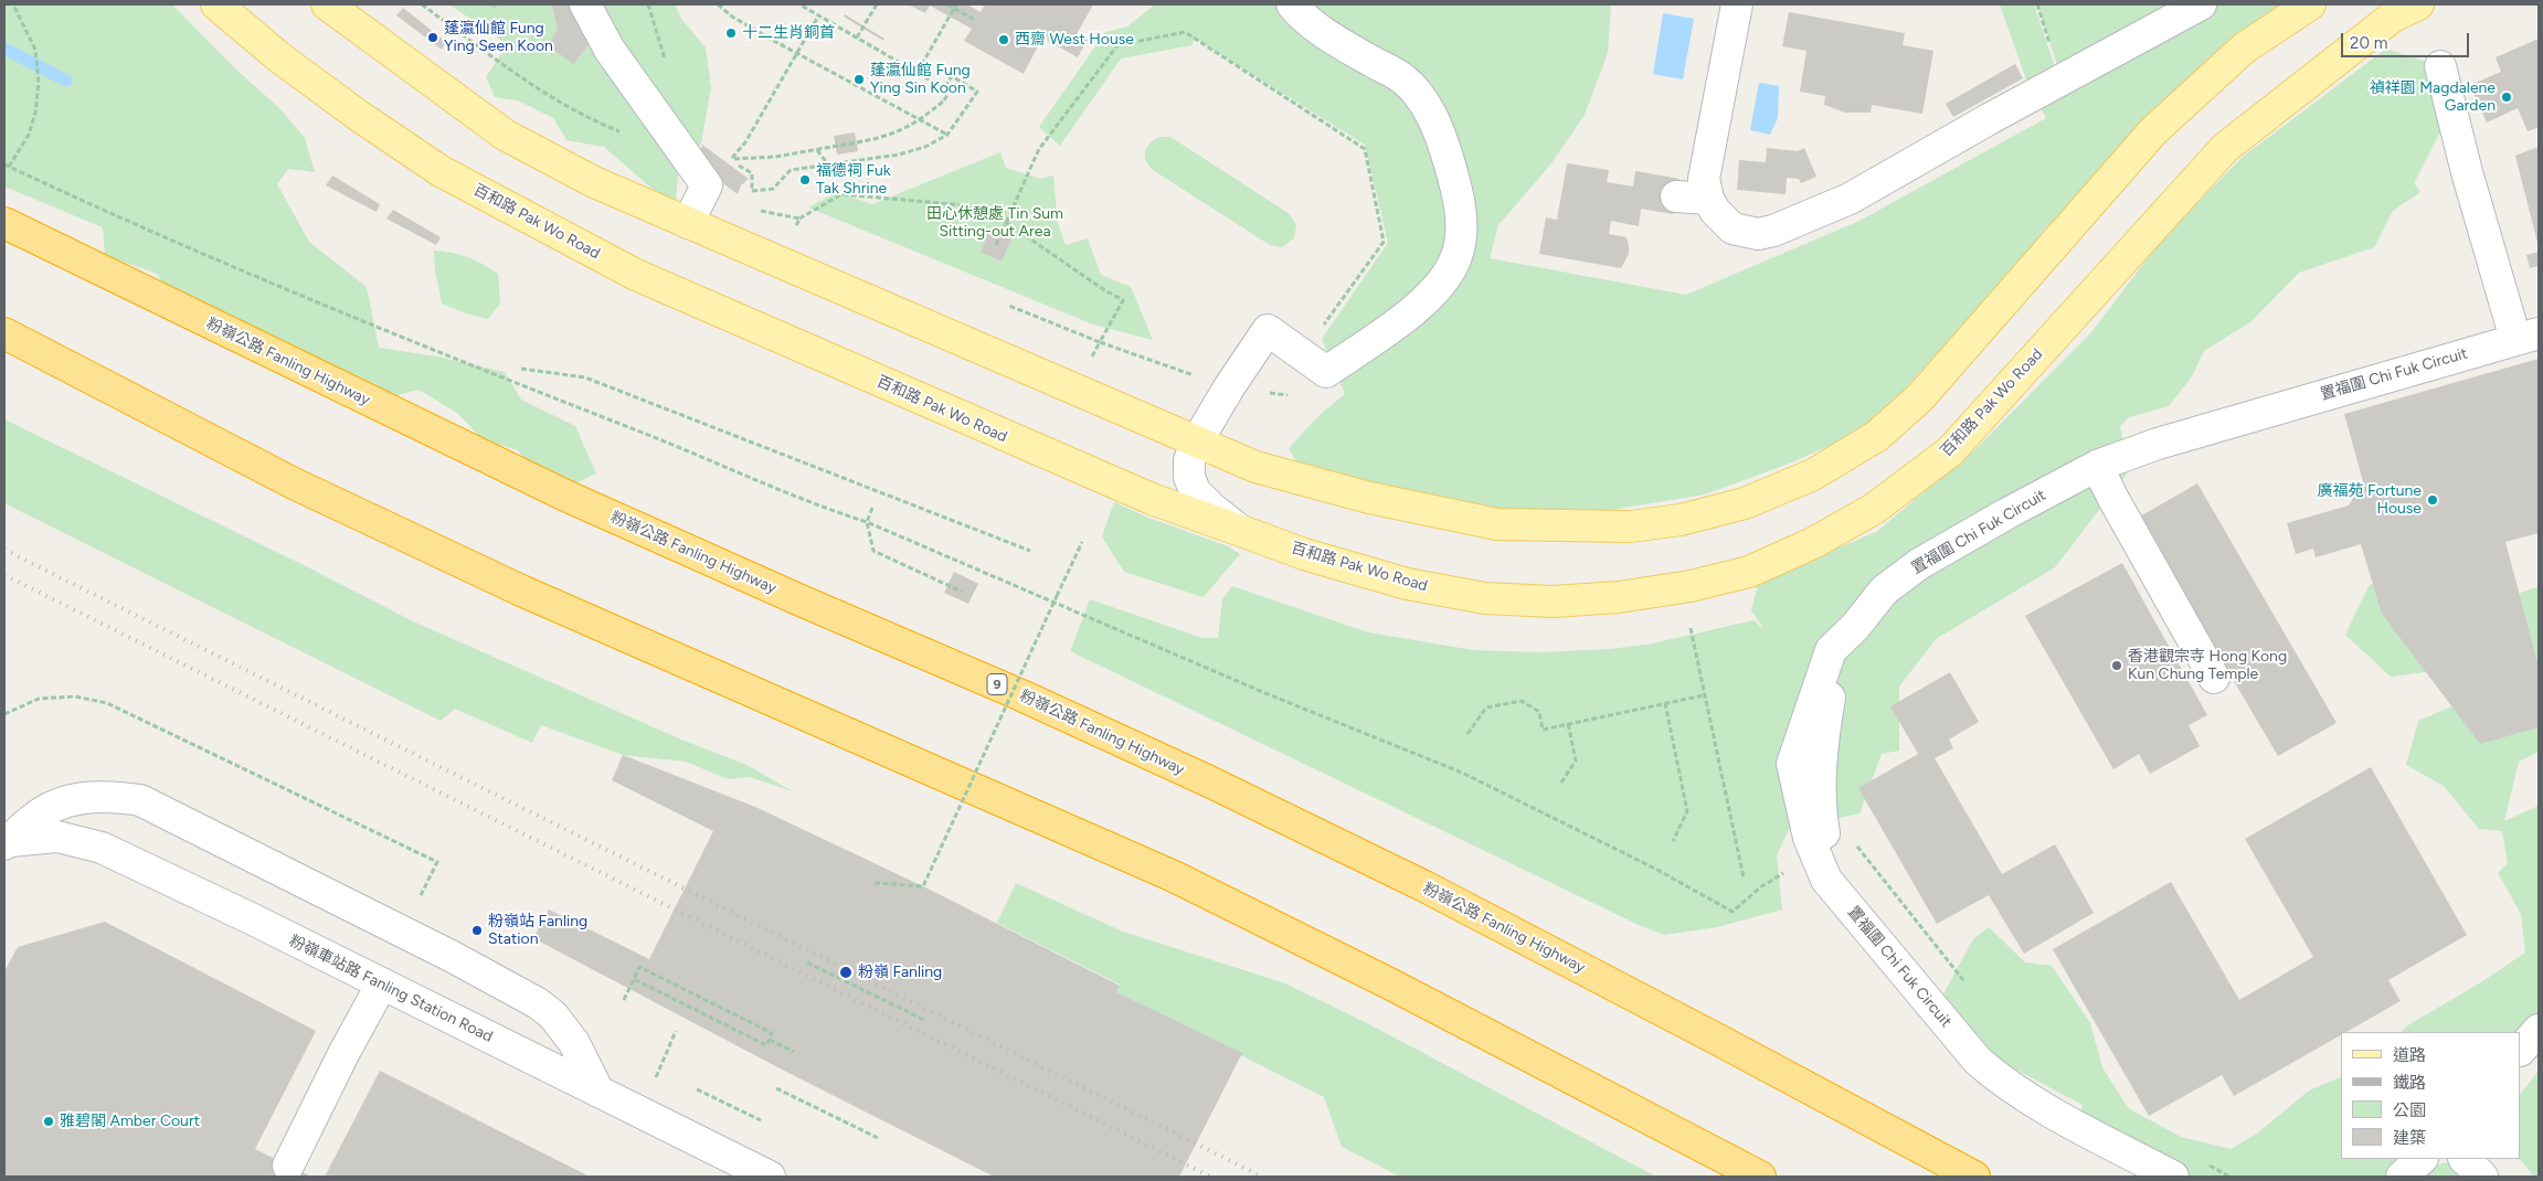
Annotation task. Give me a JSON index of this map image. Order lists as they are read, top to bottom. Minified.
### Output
{"streets":{"highway":["粉嶺公路 Fanling Highway","9"],"main road":["百和路 Pak Wo Road"],"street":["置福圍 Chi Fuk Circuit","粉嶺車站路 Fanling Station Road"]},"parks":["田心休憩處 Tin Sum Sitting-out Area"],"places":["十二生肖銅首","蓬瀛仙館 Fung Ying Seen Koon","西齋 West House","蓬瀛仙館 Fung Ying Sin Koon","禎祥園 Magdalene Garden","福德祠 Fuk Tak Shrine","廣福苑 Fortune House","香港觀宗寺 Hong Kong Kun Chung Temple","粉嶺站 Fanling Station","粉嶺 Fanling","雅碧閣 Amber Court"],"legend":["道路","鐵路","公園","建築"],"scale_bar":"20 m"}
